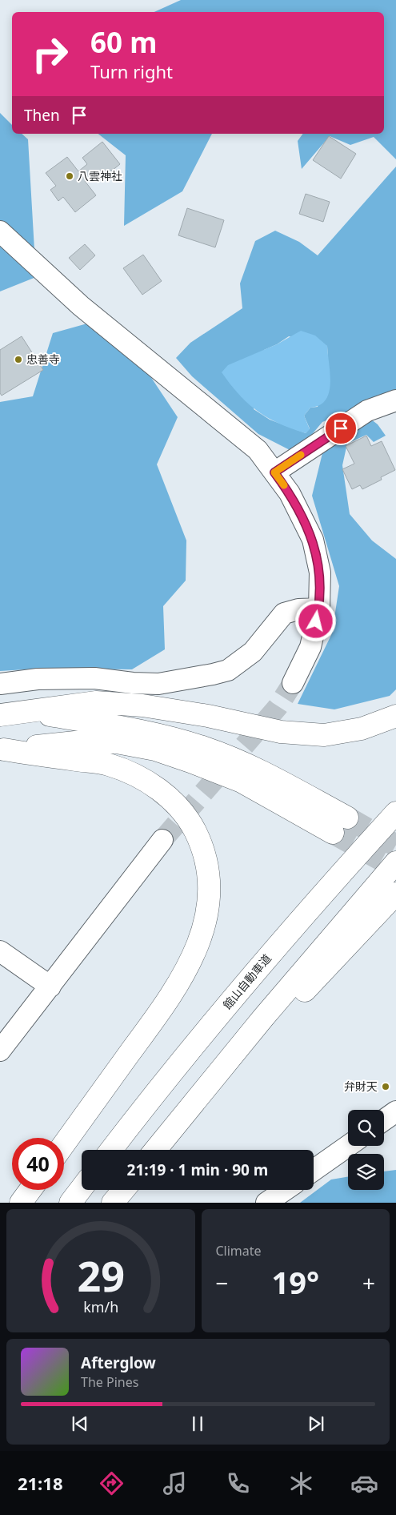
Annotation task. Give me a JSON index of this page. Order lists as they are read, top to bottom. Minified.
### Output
{"streets":{"highway":["館山自動車道"]},"places":["八雲神社","忠善寺","弁財天"],"page":{"turn":["60 m","Turn right"],"then":"Then","limit":"40","trip":"21:19 · 1 min · 90 m","tile":"Climate","heat":["−","19°","+"],"song":["Afterglow","The Pines"],"tabs":"21:18","gauge":["29","km/h"]}}
